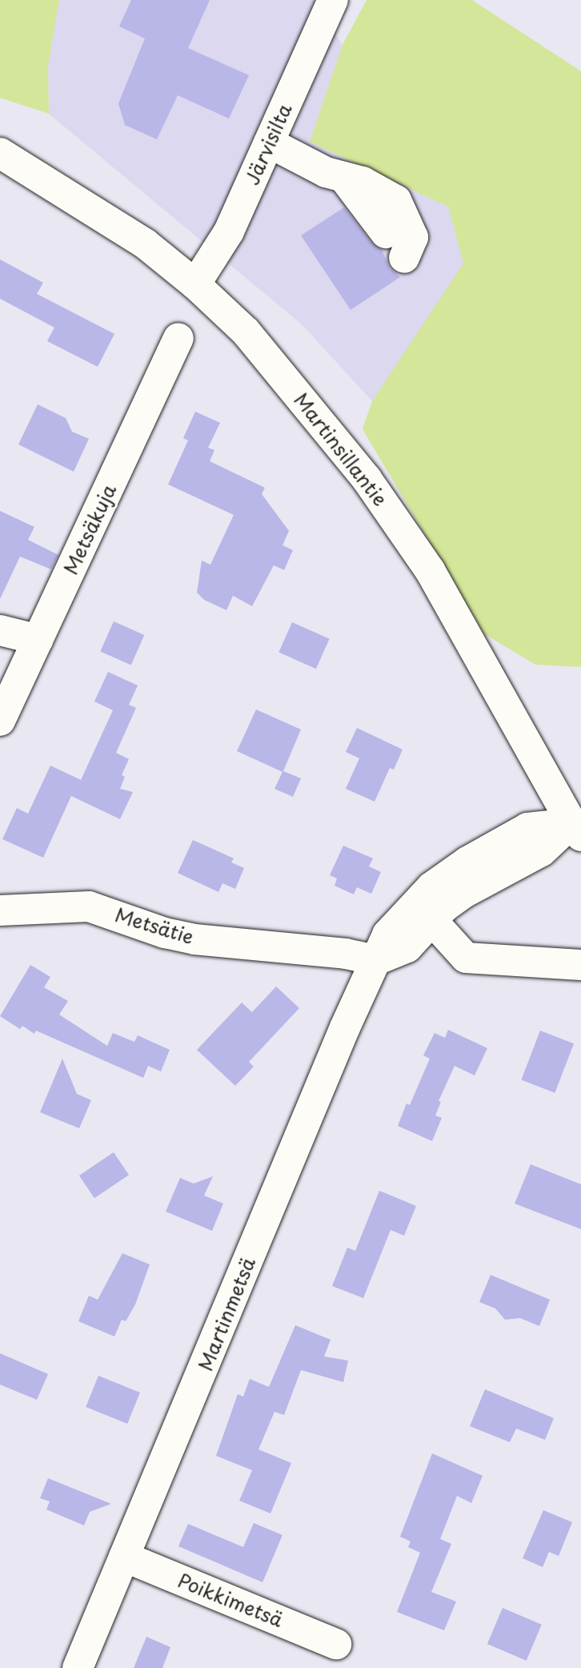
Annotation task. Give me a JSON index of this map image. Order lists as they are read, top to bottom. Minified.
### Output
{"streets":{"street":["Järvisilta","Martinsillantie","Metsäkuja","Metsätie","Martinmetsä","Poikkimetsä"]},"crossings":[["Järvisilta","Martinsillantie"],["Martinsillantie","Martinmetsä"],["Metsätie","Martinmetsä"],["Martinmetsä","Poikkimetsä"]]}
